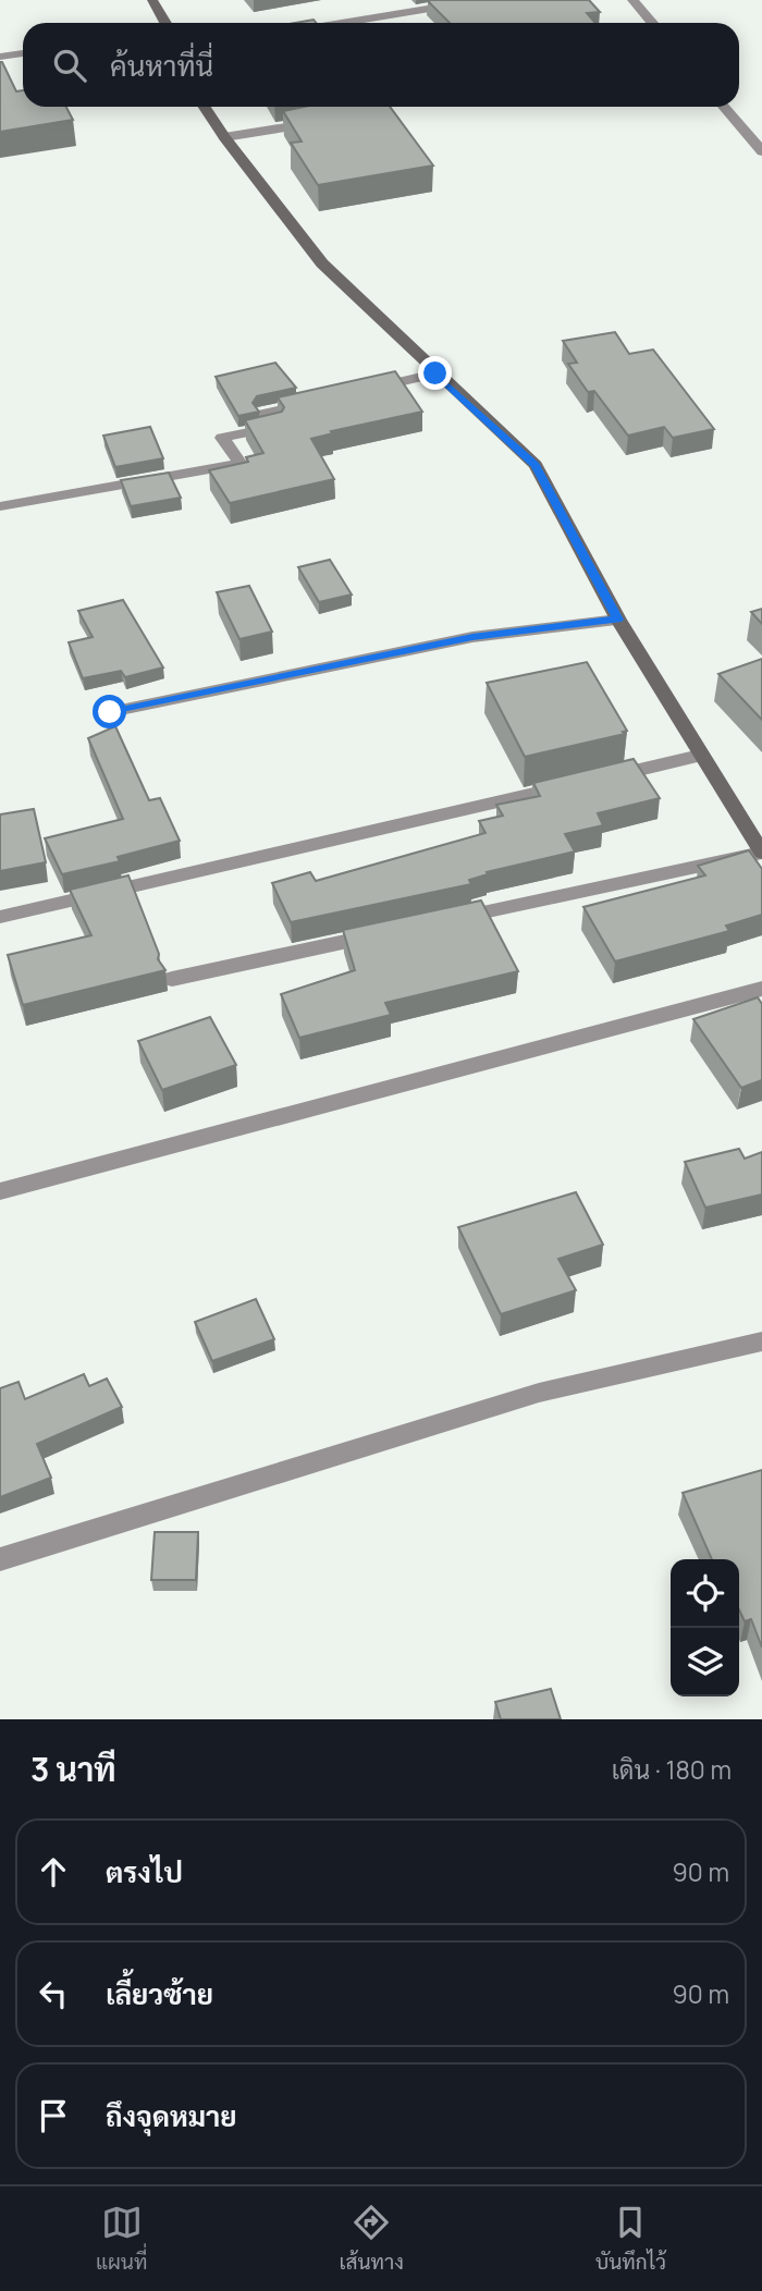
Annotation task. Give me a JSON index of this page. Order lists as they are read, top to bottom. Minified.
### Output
{"page":{"search":"ค้นหาที่นี่","heading":["3 นาที","เดิน · 180 m"],"list":[["ตรงไป","90 m"],["เลี้ยวซ้าย","90 m"],"ถึงจุดหมาย"],"nav":["แผนที่","เส้นทาง","บันทึกไว้"]}}
